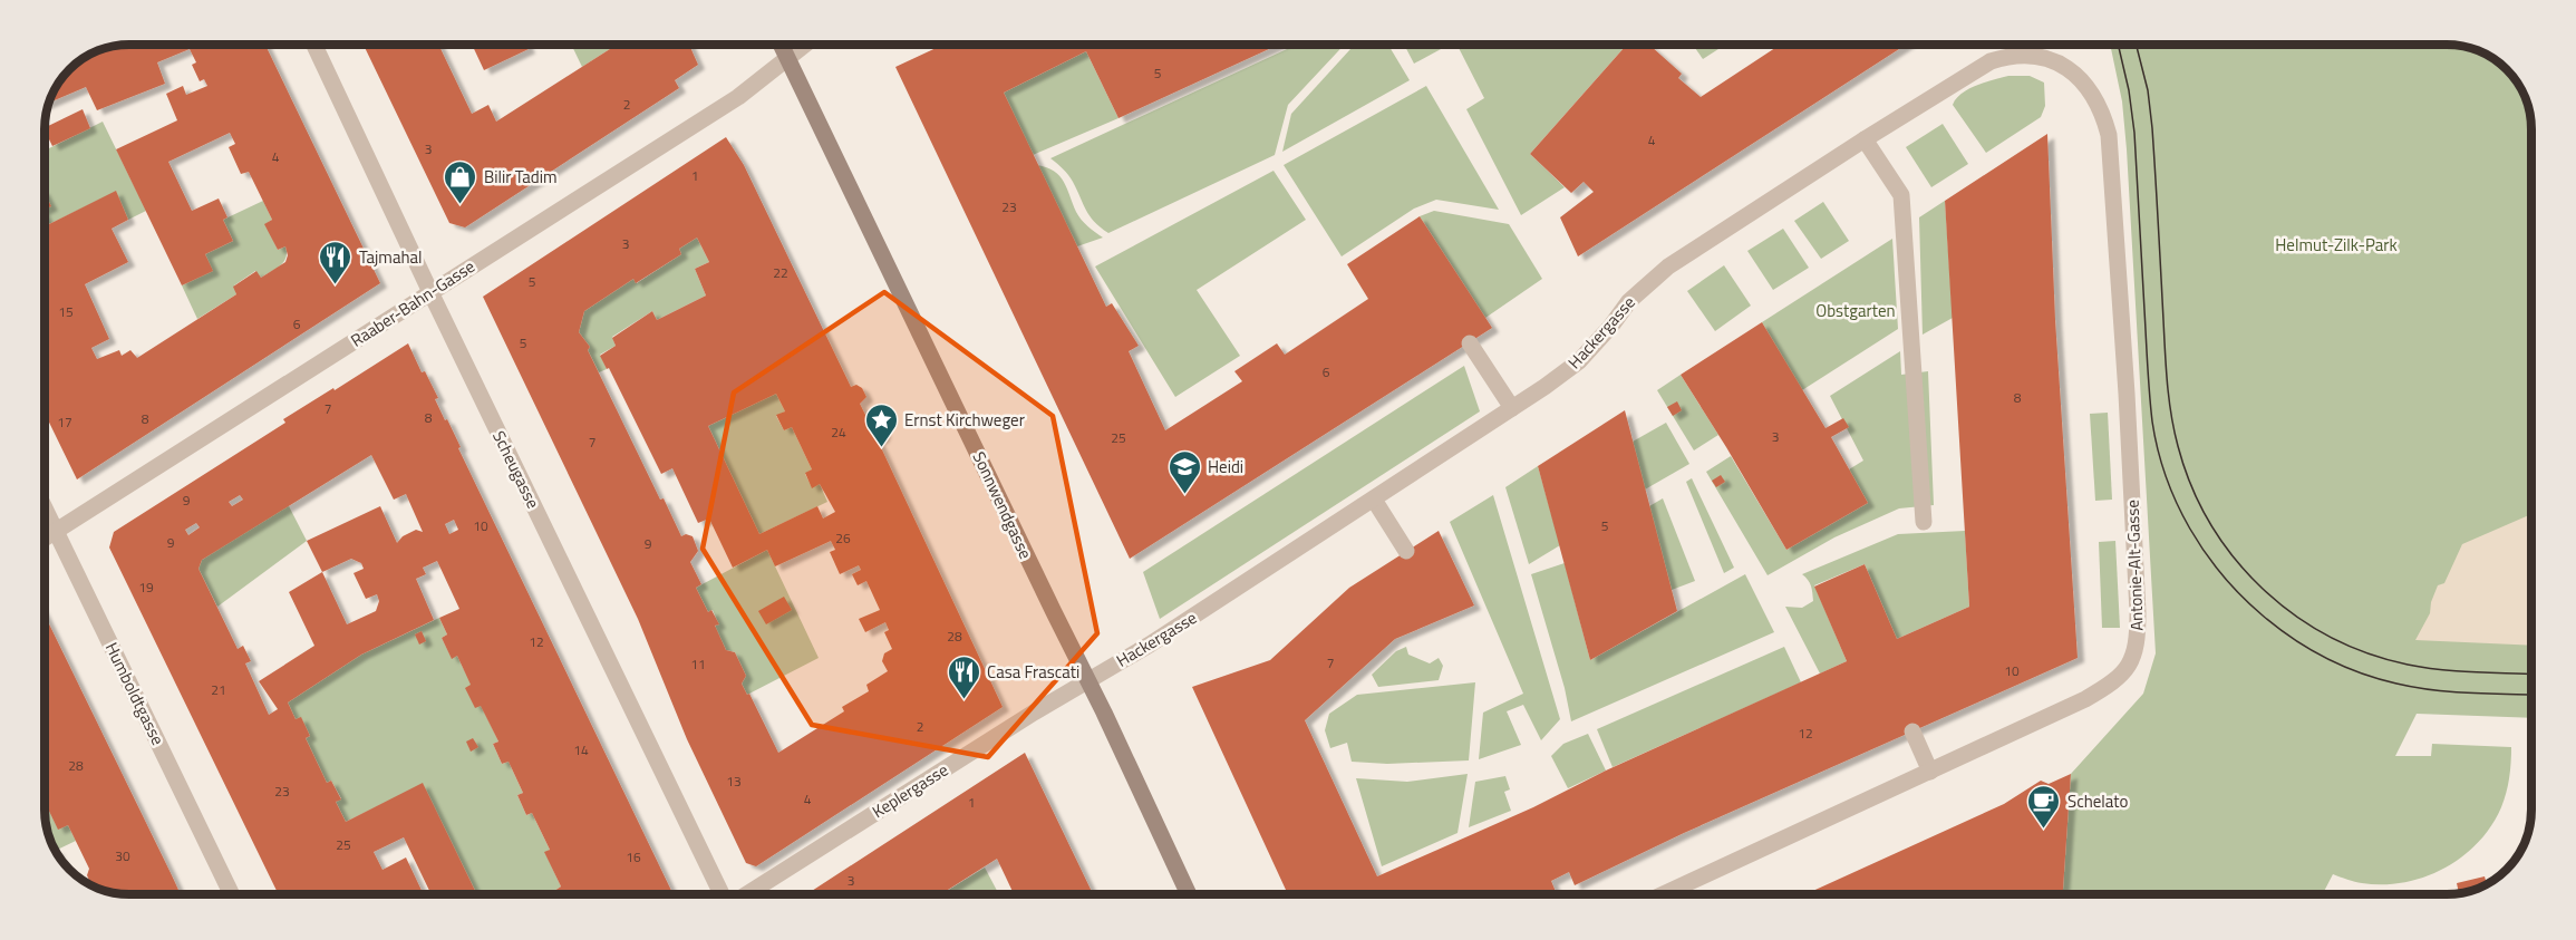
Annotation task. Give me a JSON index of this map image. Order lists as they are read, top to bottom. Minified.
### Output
{"streets":{"main road":["Sonnwendgasse"],"street":["Raaber-Bahn-Gasse","Hackergasse","Scheugasse","Antonie-Alt-Gasse","Humboldtgasse","Keplergasse"]},"crossings":[["Raaber-Bahn-Gasse","Scheugasse"],["Raaber-Bahn-Gasse","Sonnwendgasse"],["Raaber-Bahn-Gasse","Humboldtgasse"],["Hackergasse","Sonnwendgasse"],["Hackergasse","Antonie-Alt-Gasse"],["Hackergasse","Keplergasse"],["Sonnwendgasse","Keplergasse"]],"parks":["Helmut-Zilk-Park","Obstgarten"],"places":{"shop":["Bilir Tadim"],"restaurant":["Tajmahal","Casa Frascati"],"place":["Ernst Kirchweger"],"school or university":["Heidi"],"cafe":["Schelato"]},"house_numbers":["5","2","4","3","4","1","23","3","22","5","15","6","5","6","8","7","8","8","17","24","3","25","7","9","10","5","26","9","9","19","28","12","7","11","10","21","2","12","14","28","13","23","4","1","25","30","16","3"]}
